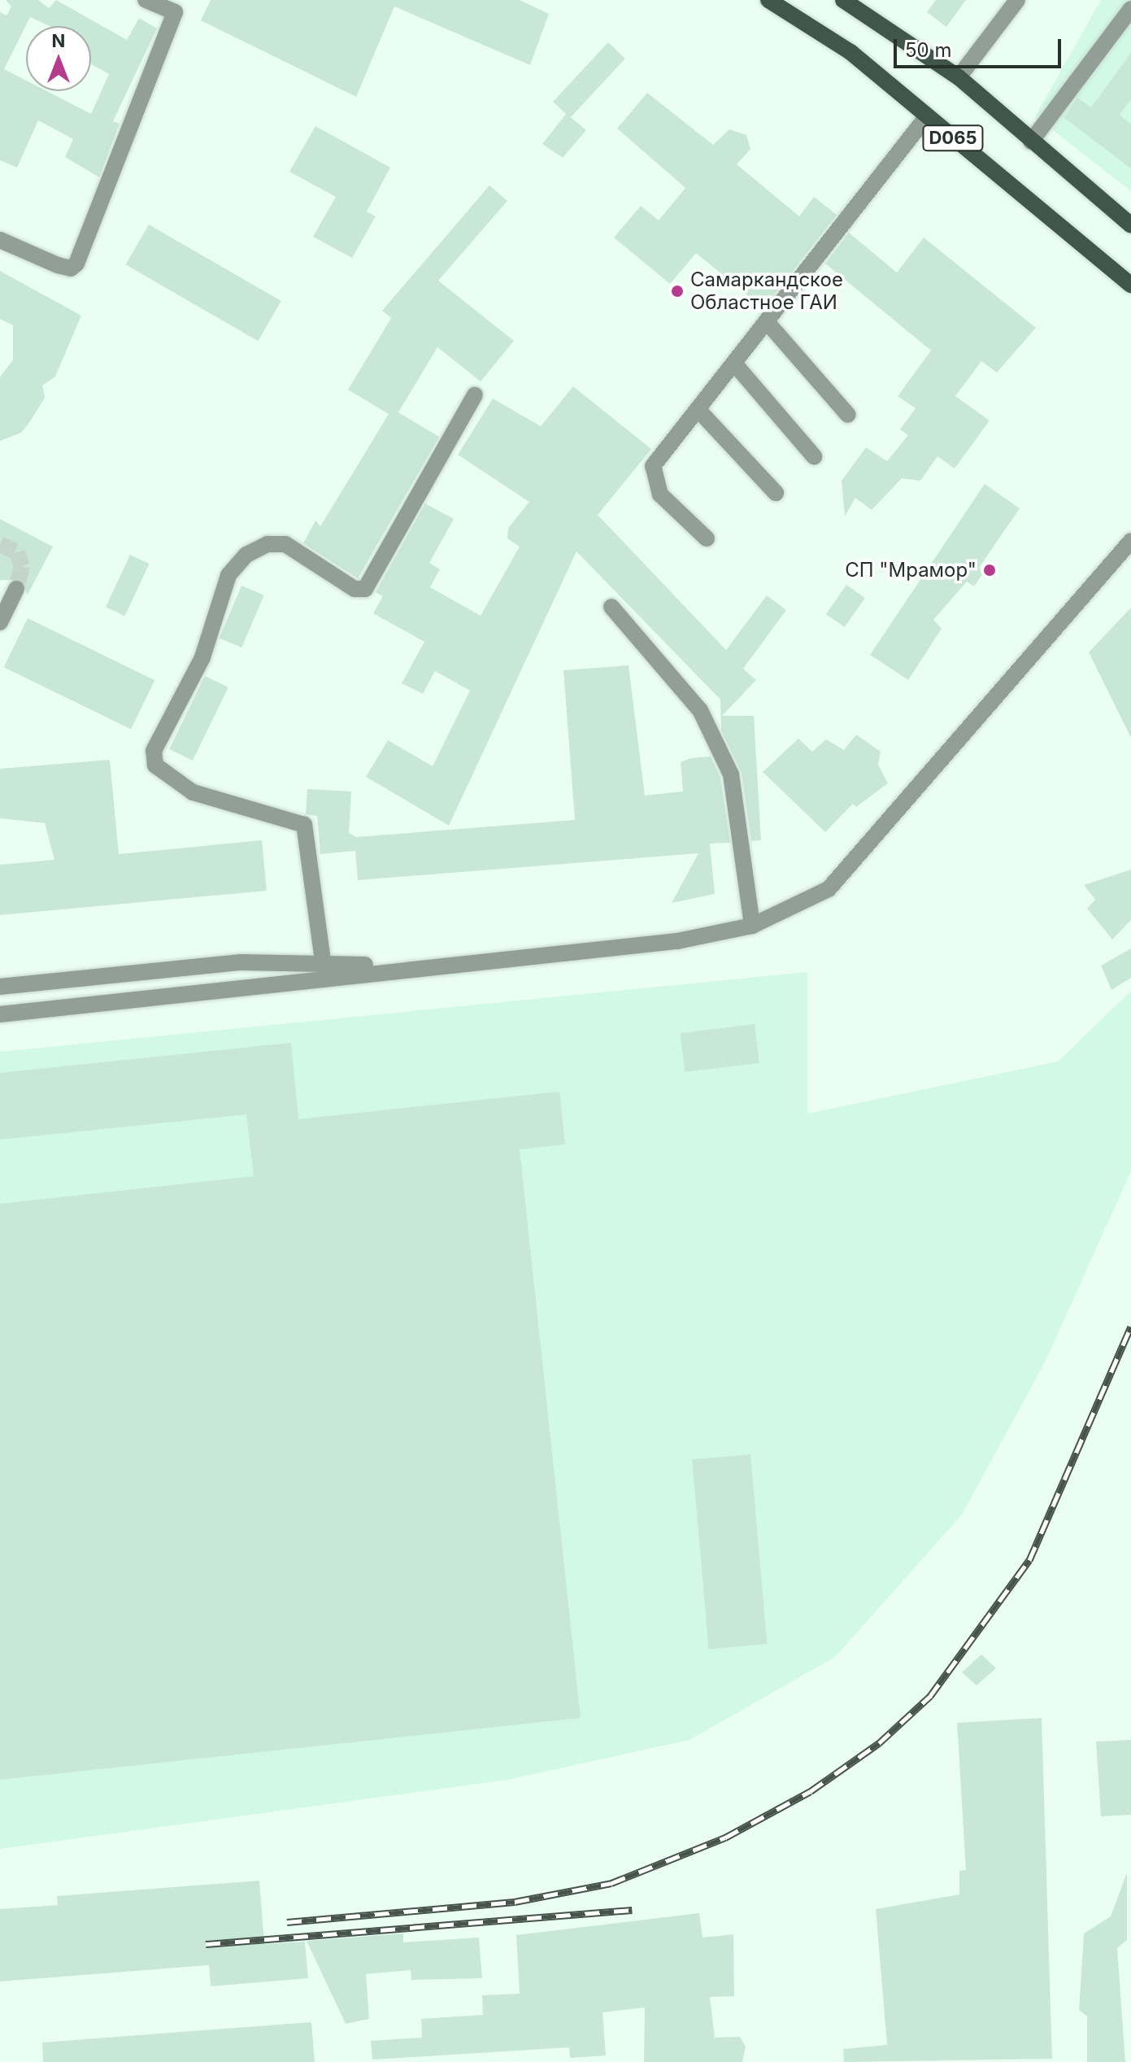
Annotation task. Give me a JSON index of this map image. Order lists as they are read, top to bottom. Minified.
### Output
{"streets":{"main road":["D065"]},"places":["Самаркандское Областное ГАИ","СП \"Мрамор\""],"scale_bar":"50 m","north":"top"}
